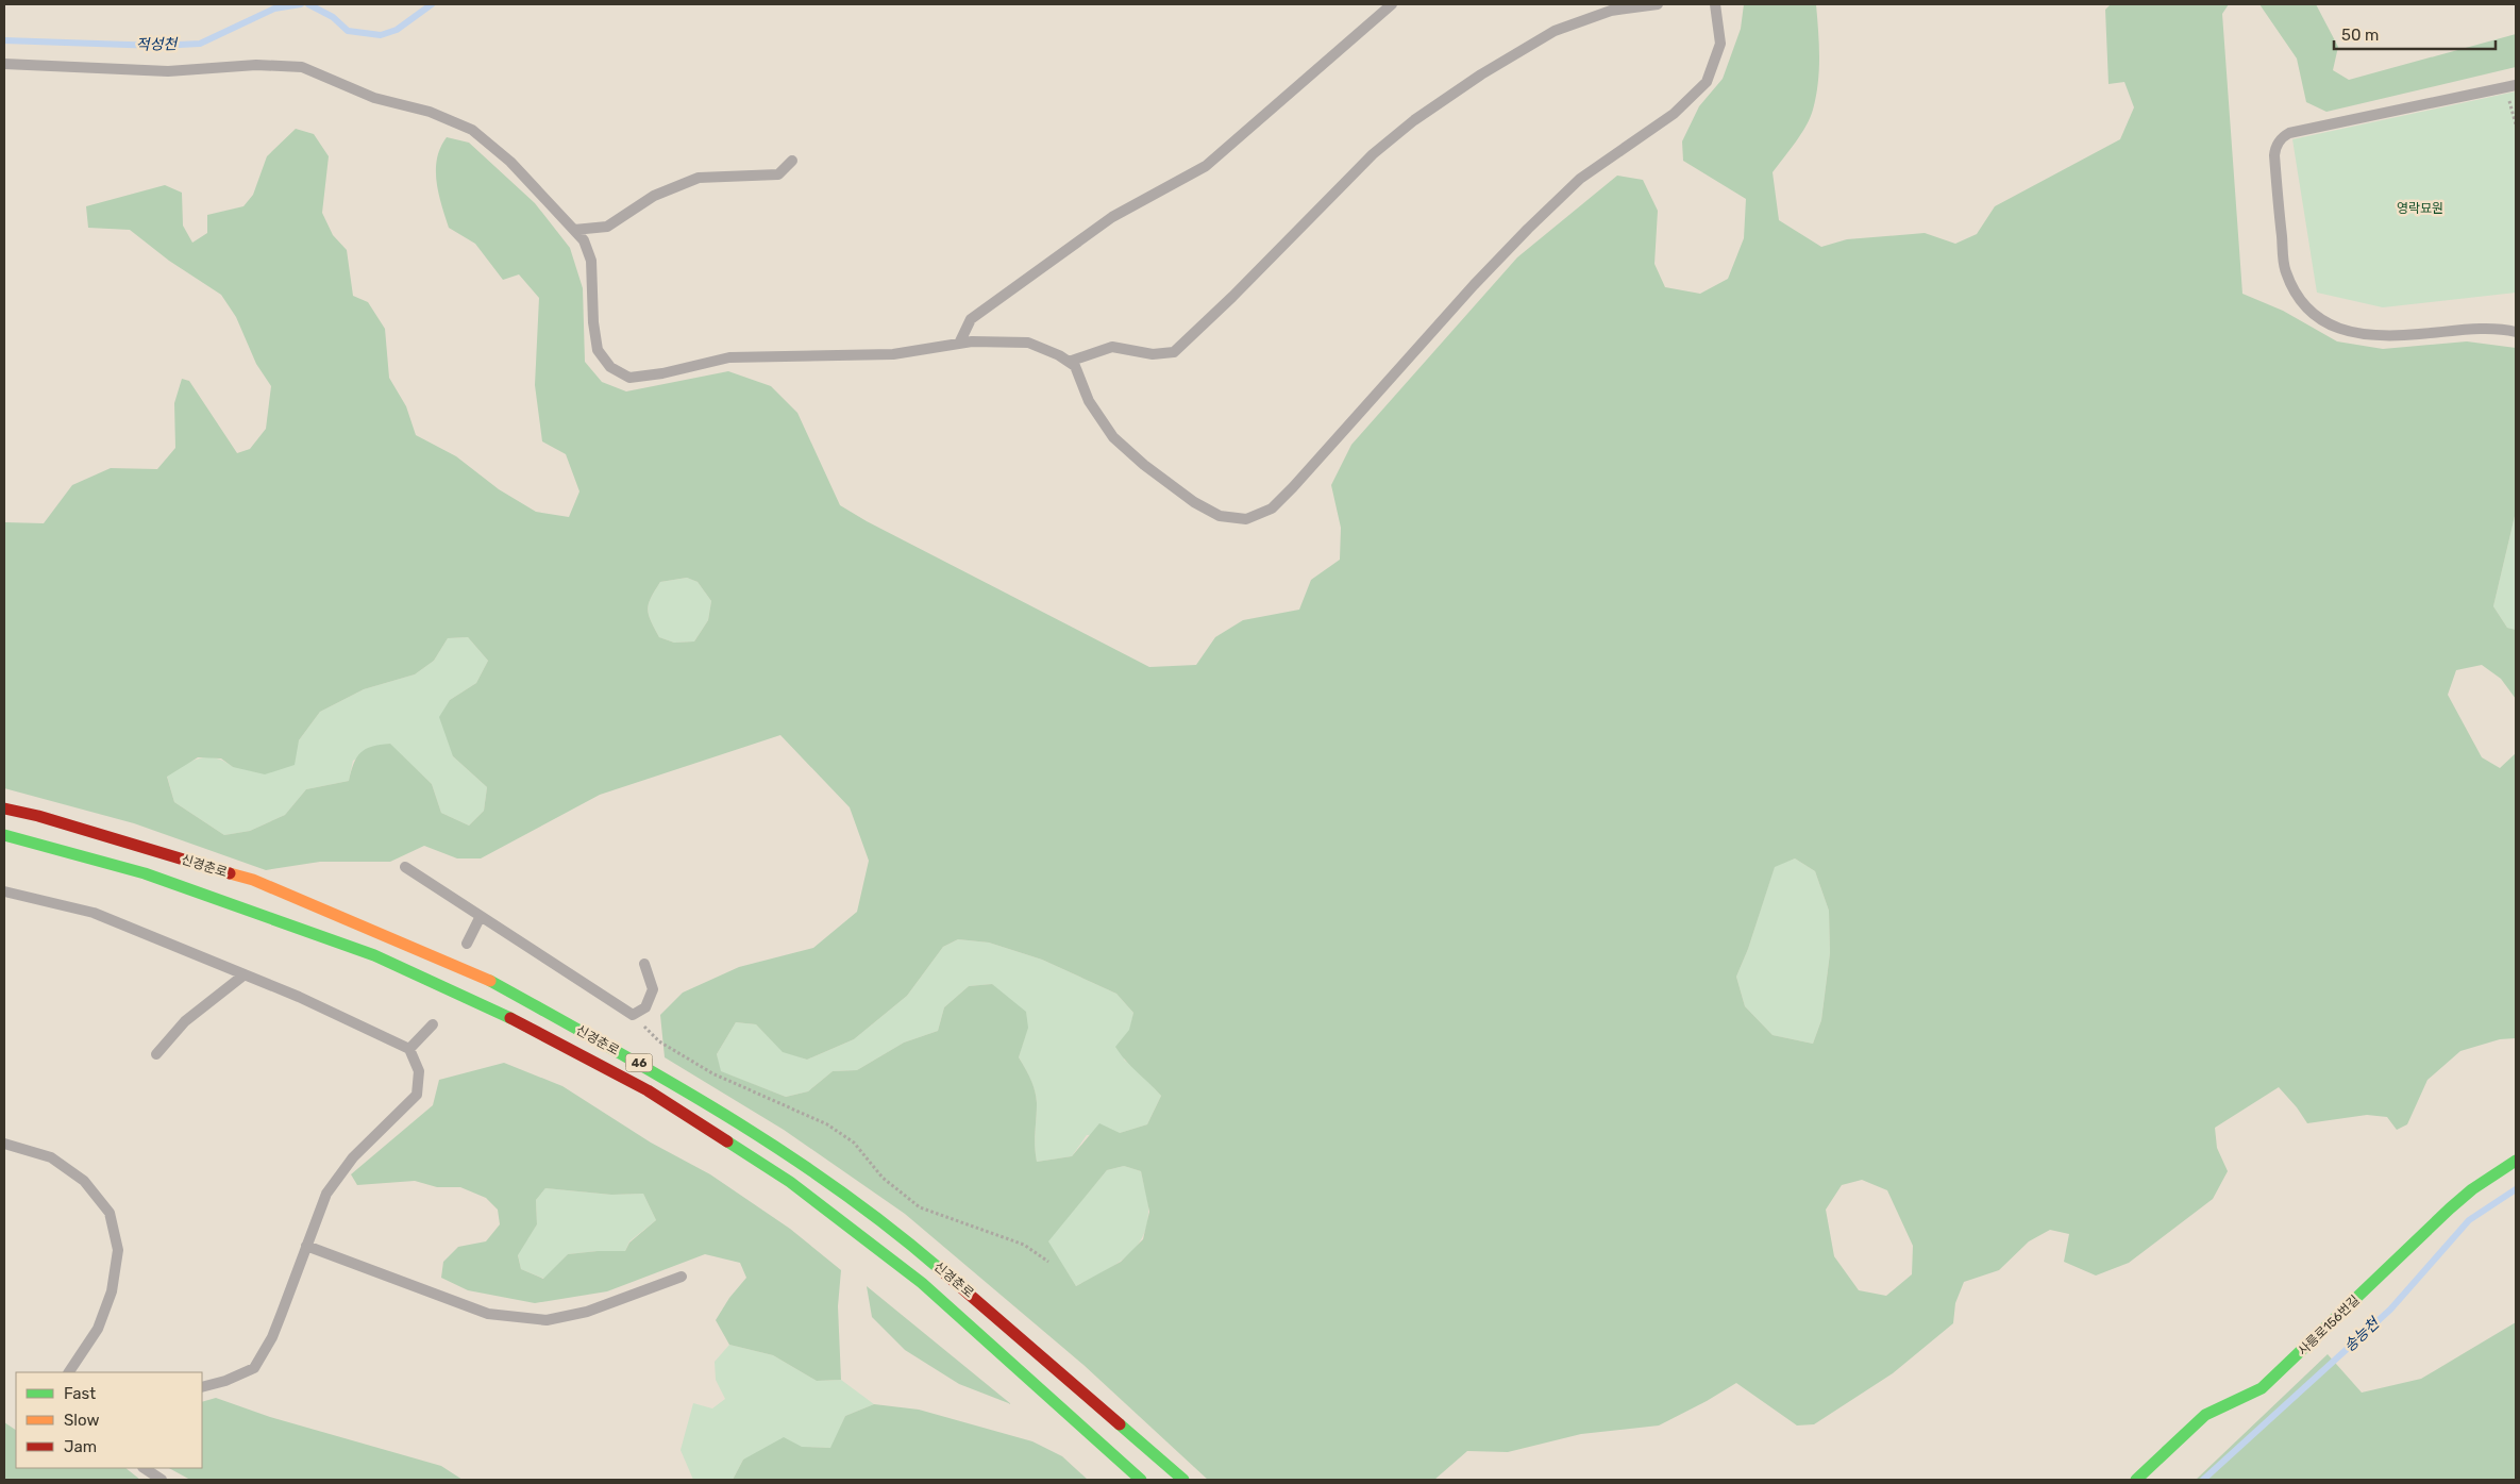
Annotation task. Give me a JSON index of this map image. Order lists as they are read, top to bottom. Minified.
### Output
{"streets":{"main road":["신경춘로","46","사릉로156번길"]},"water":["적성천","송능천"],"parks":["영락묘원"],"legend":["Fast","Slow","Jam"],"scale_bar":"50 m"}
